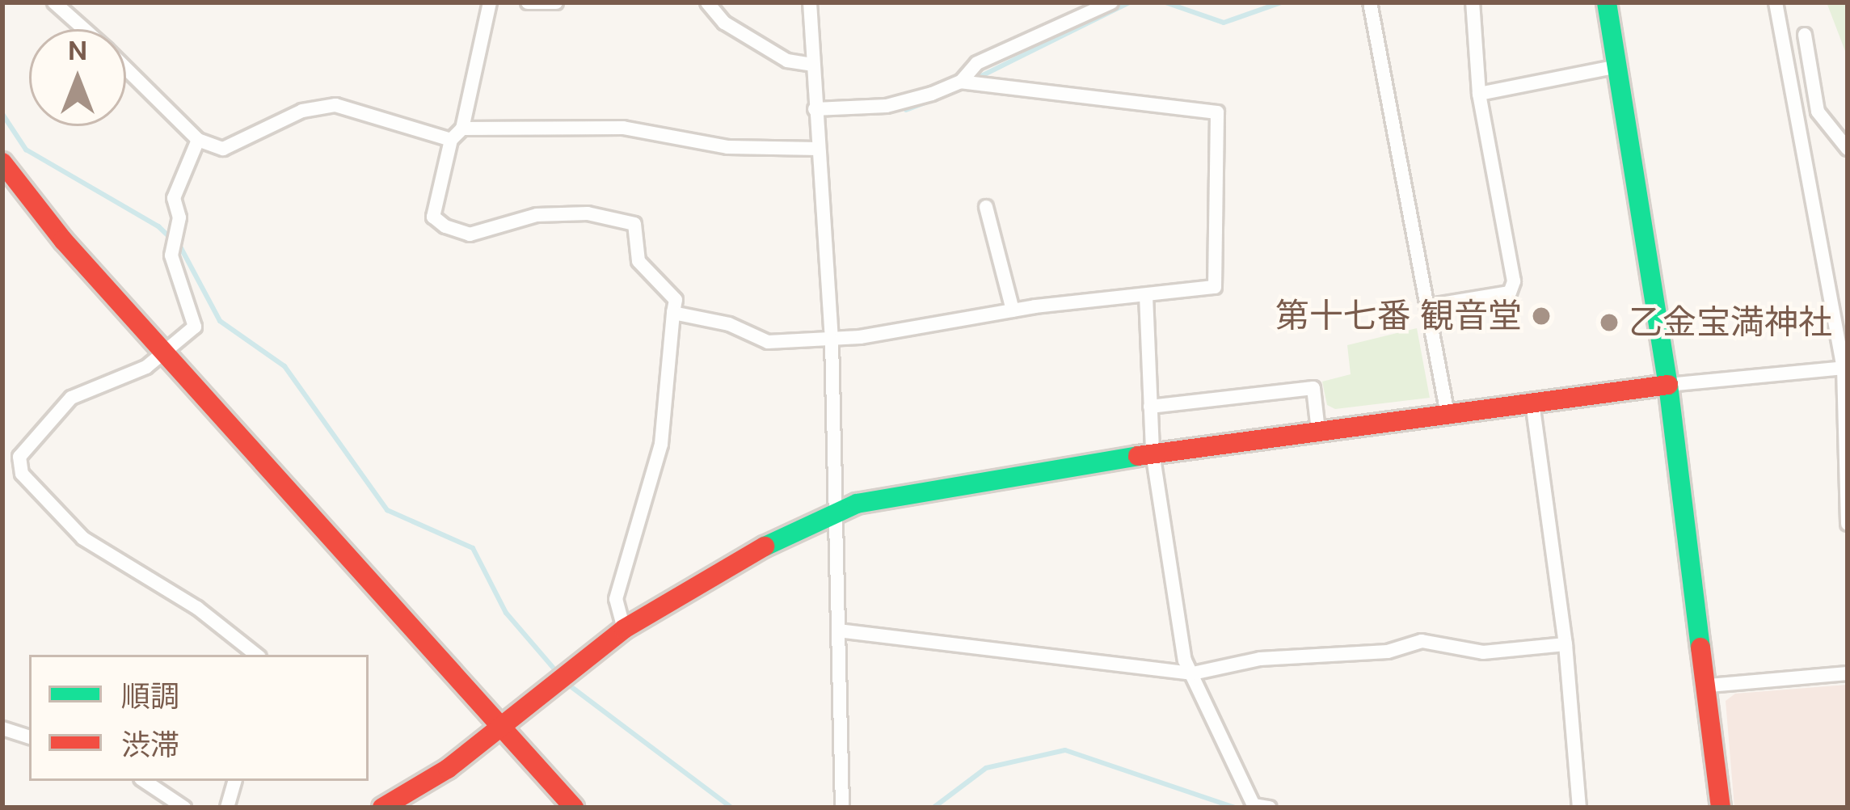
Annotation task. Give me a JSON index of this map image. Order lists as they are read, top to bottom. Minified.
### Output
{"places":["第十七番 観音堂","乙金宝満神社"],"legend":["順調","渋滞"],"north":"top"}
